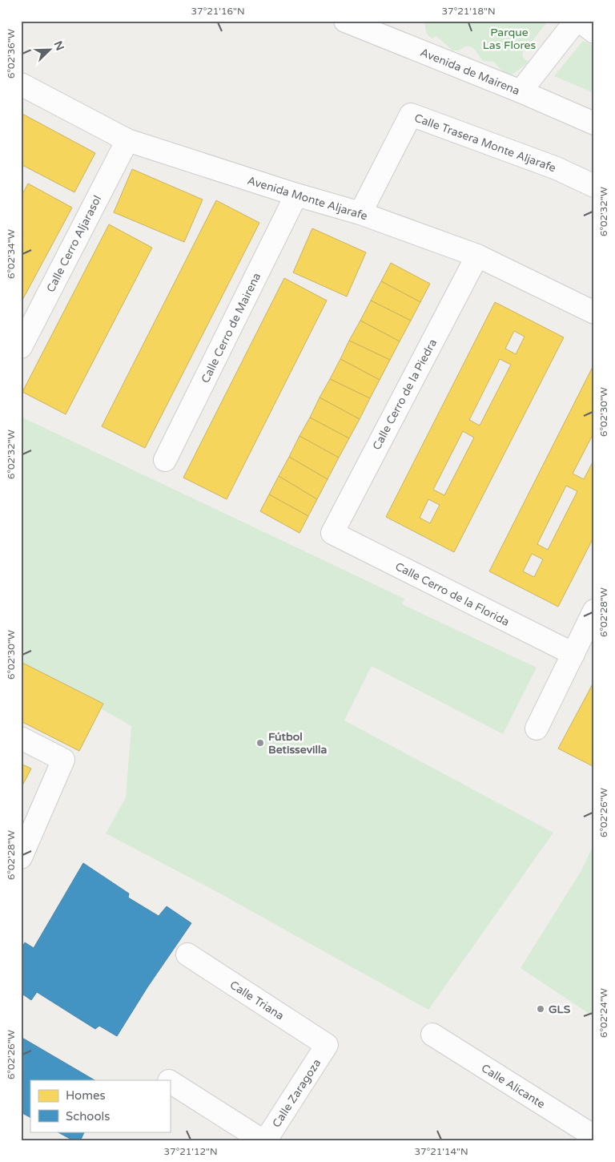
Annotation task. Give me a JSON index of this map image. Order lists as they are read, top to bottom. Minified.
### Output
{"streets":{"street":["Avenida de Mairena","Calle Trasera Monte Aljarafe","Avenida Monte Aljarafe","Calle Cerro Aljarasol","Calle Cerro de Mairena","Calle Cerro de la Piedra","Calle Cerro de la Florida","Calle Triana","Calle Alicante","Calle Zaragoza"]},"crossings":[["Calle Trasera Monte Aljarafe","Avenida Monte Aljarafe"],["Avenida Monte Aljarafe","Calle Cerro Aljarasol"],["Avenida Monte Aljarafe","Calle Cerro de Mairena"],["Avenida Monte Aljarafe","Calle Cerro de la Piedra"],["Calle Cerro de la Piedra","Calle Cerro de la Florida"],["Calle Triana","Calle Zaragoza"]],"parks":["Parque Las Flores"],"places":["Fútbol Betissevilla","GLS"],"legend":["Homes","Schools"],"north":"top right","coordinates":["37°21'16\"N","37°21'18\"N","6°02'36\"W","6°02'32\"W","6°02'34\"W","6°02'30\"W","6°02'28\"W","6°02'26\"W","6°02'24\"W","37°21'12\"N","37°21'14\"N"]}
